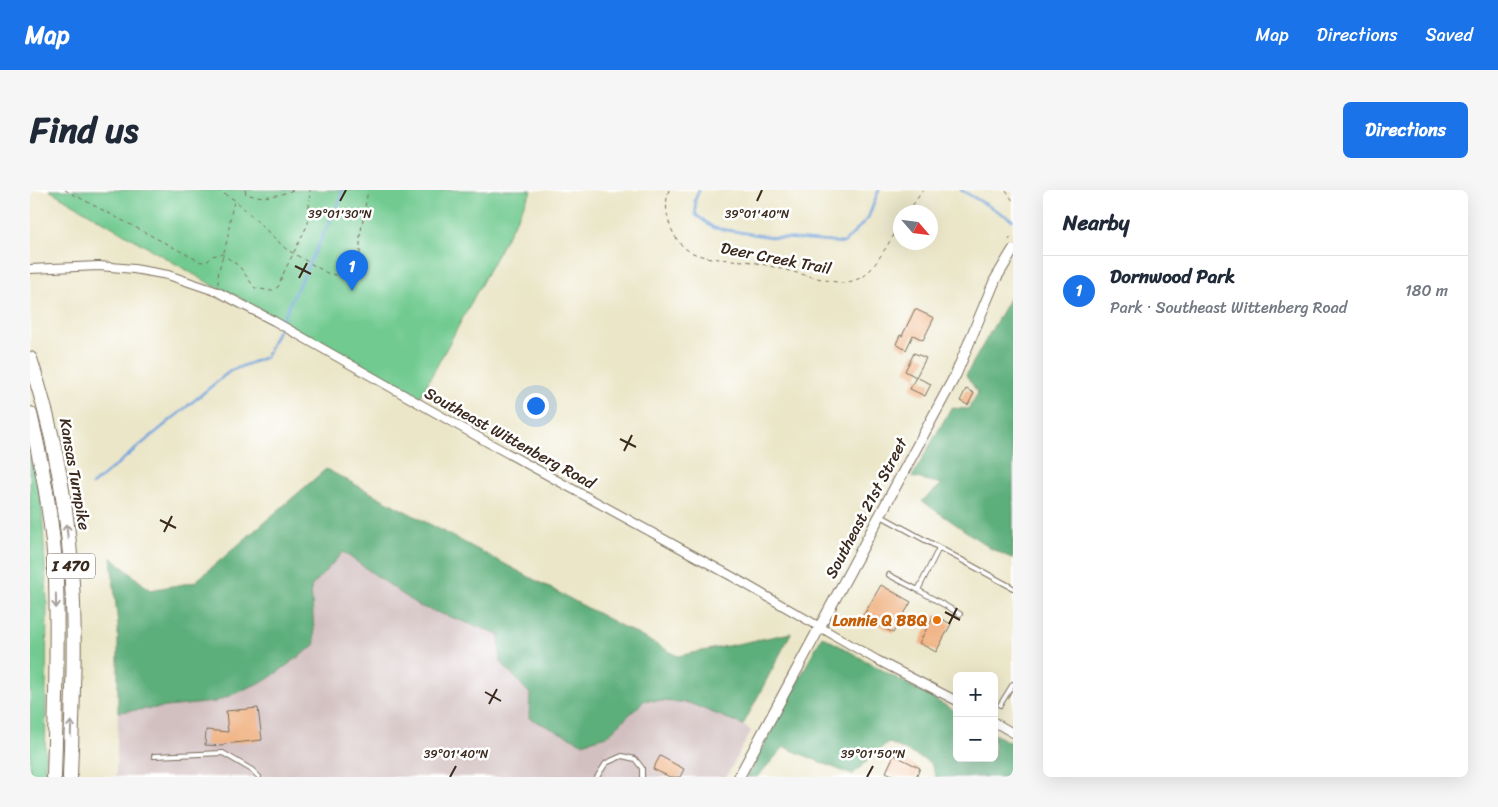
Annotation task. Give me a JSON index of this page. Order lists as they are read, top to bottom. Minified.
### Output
{"streets":{"highway":["Kansas Turnpike","I 470"],"street":["Southeast Wittenberg Road","Southeast 21st Street"],"path":["Deer Creek Trail"]},"crossings":[["Southeast Wittenberg Road","Southeast 21st Street"]],"places":["Lonnie Q BBQ"],"north":"bottom right","page":{"header":"Map","nav":["Map","Directions","Saved"],"title":"Find us","buttons":"Directions","heading":"Nearby","pins":"1","list":[{"mark":"1","name":"Dornwood Park","note":"Park · Southeast Wittenberg Road","value":"180 m"}],"map_buttons":["+","−"]},"coordinates":["39°01'30\"N","39°01'40\"N","39°01'50\"N"]}
